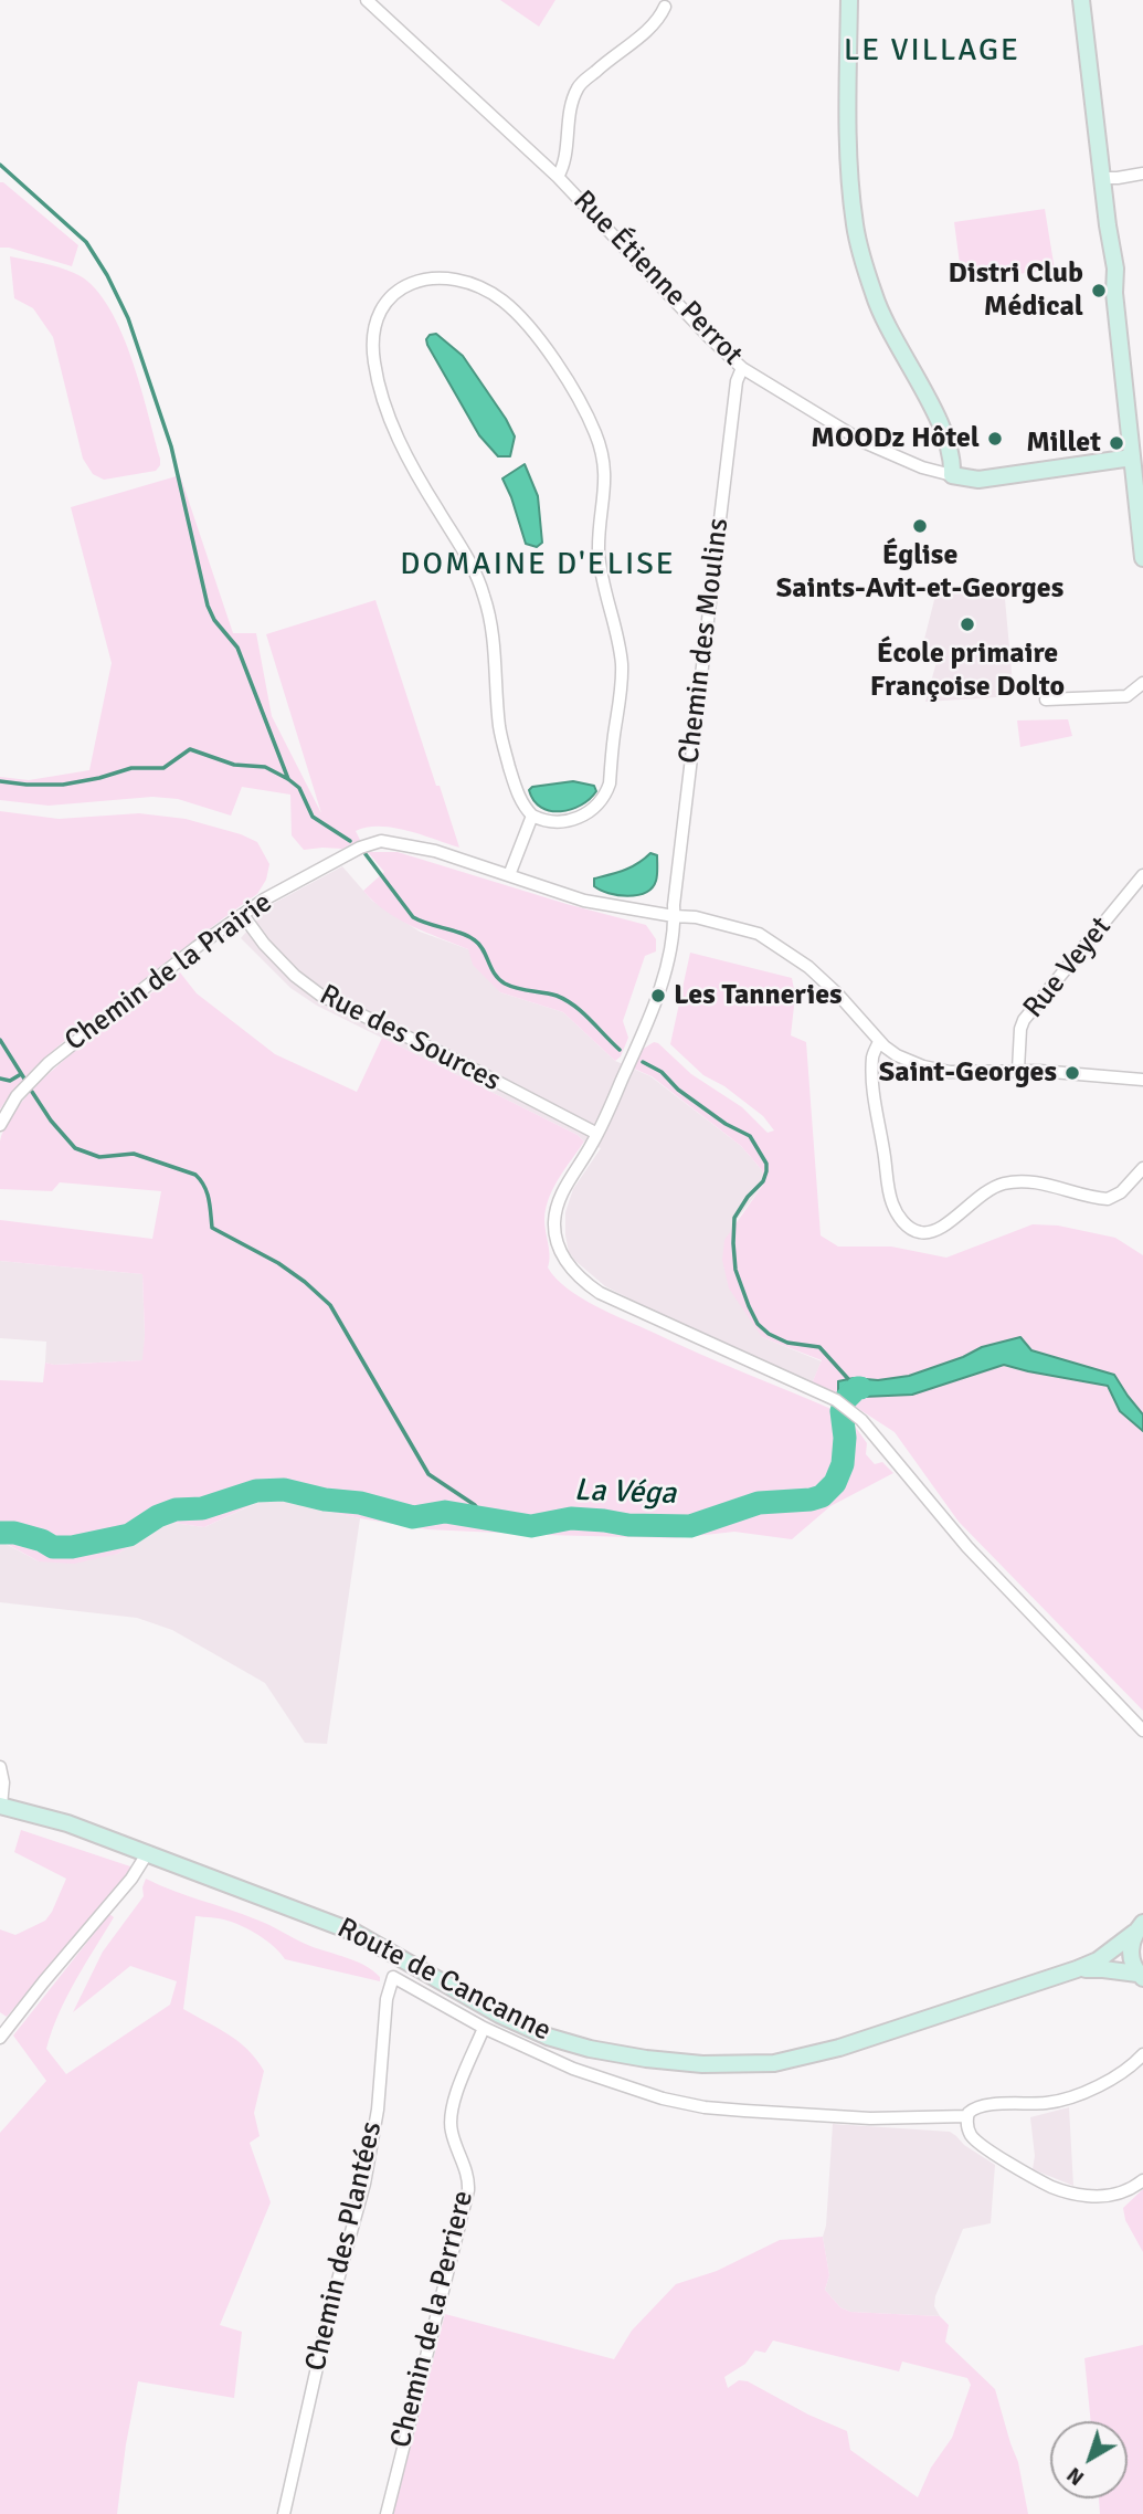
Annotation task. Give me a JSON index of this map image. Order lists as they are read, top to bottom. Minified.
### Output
{"streets":{"main road":["Rue Étienne Perrot","Route de Cancanne"],"street":["Chemin des Moulins","Rue Veyet","Chemin de la Prairie","Rue des Sources","Chemin des Plantées","Chemin de la Perriere"]},"crossings":[["Rue Étienne Perrot","Chemin des Moulins"],["Chemin des Moulins","Chemin de la Prairie"],["Chemin des Moulins","Rue des Sources"],["Rue Veyet","Chemin de la Prairie"],["Chemin de la Prairie","Rue des Sources"],["Chemin des Plantées","Chemin de la Perriere"]],"districts":["LE VILLAGE","DOMAINE D'ELISE"],"water":["La Véga"],"places":["Distri Club Médical","MOODz Hôtel","Millet","Église Saints-Avit-et-Georges","École primaire Françoise Dolto","Les Tanneries","Saint-Georges"],"north":"bottom left"}
